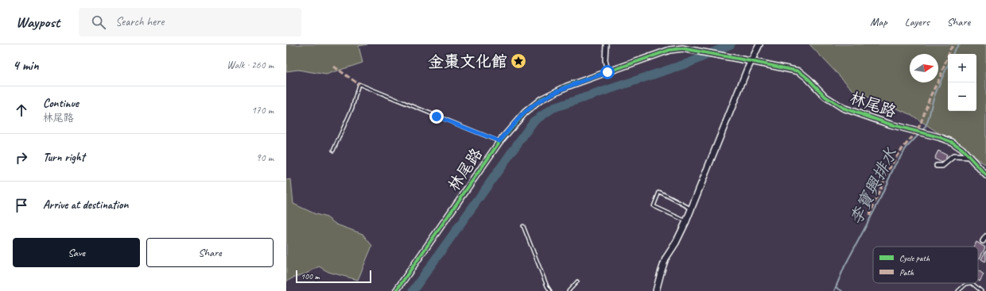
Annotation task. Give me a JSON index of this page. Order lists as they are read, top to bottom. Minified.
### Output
{"streets":{"street":["林尾路"]},"water":["李寶興排水"],"places":{"place":["金棗文化館"]},"legend":["Cycle path","Path"],"scale_bar":"100 m","north":"right","page":{"header":"Waypost","search":"Search here","nav":["Map","Layers","Share"],"heading":["4 min","Walk · 260 m"],"map_buttons":["+","−"],"list":[["Continue","林尾路","170 m"],["Turn right","90 m"],"Arrive at destination"],"buttons":["Save","Share"],"scale":"100 m"}}
